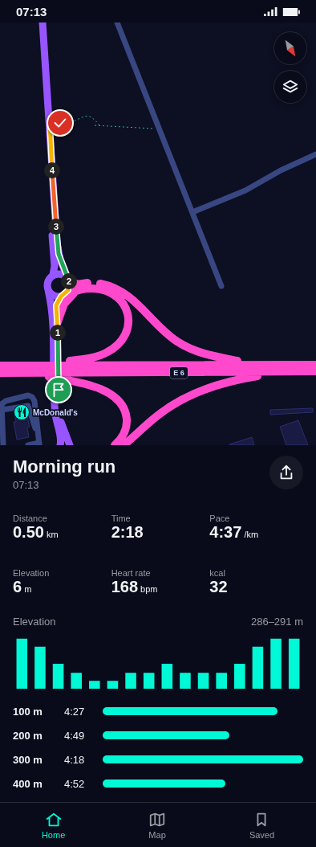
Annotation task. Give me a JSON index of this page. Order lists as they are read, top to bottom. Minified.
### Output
{"streets":{"highway":["E 6"]},"places":{"restaurant":["McDonald's"]},"north":"bottom right","page":{"status":"07:13","pins":["4","3","2","1"],"heading":["Morning run","07:13"],"stats":[["Distance","0.50 km"],["Time","2:18"],["Pace","4:37 /km"],["Elevation","6 m"],["Heart rate","168 bpm"],["kcal","32"]],"chart":["Elevation","286–291 m"],"list":[{"name":"100 m","note":"4:27"},{"name":"200 m","note":"4:49"},{"name":"300 m","note":"4:18"},{"name":"400 m","note":"4:52"}],"tabs":["Home","Map","Saved"]}}
